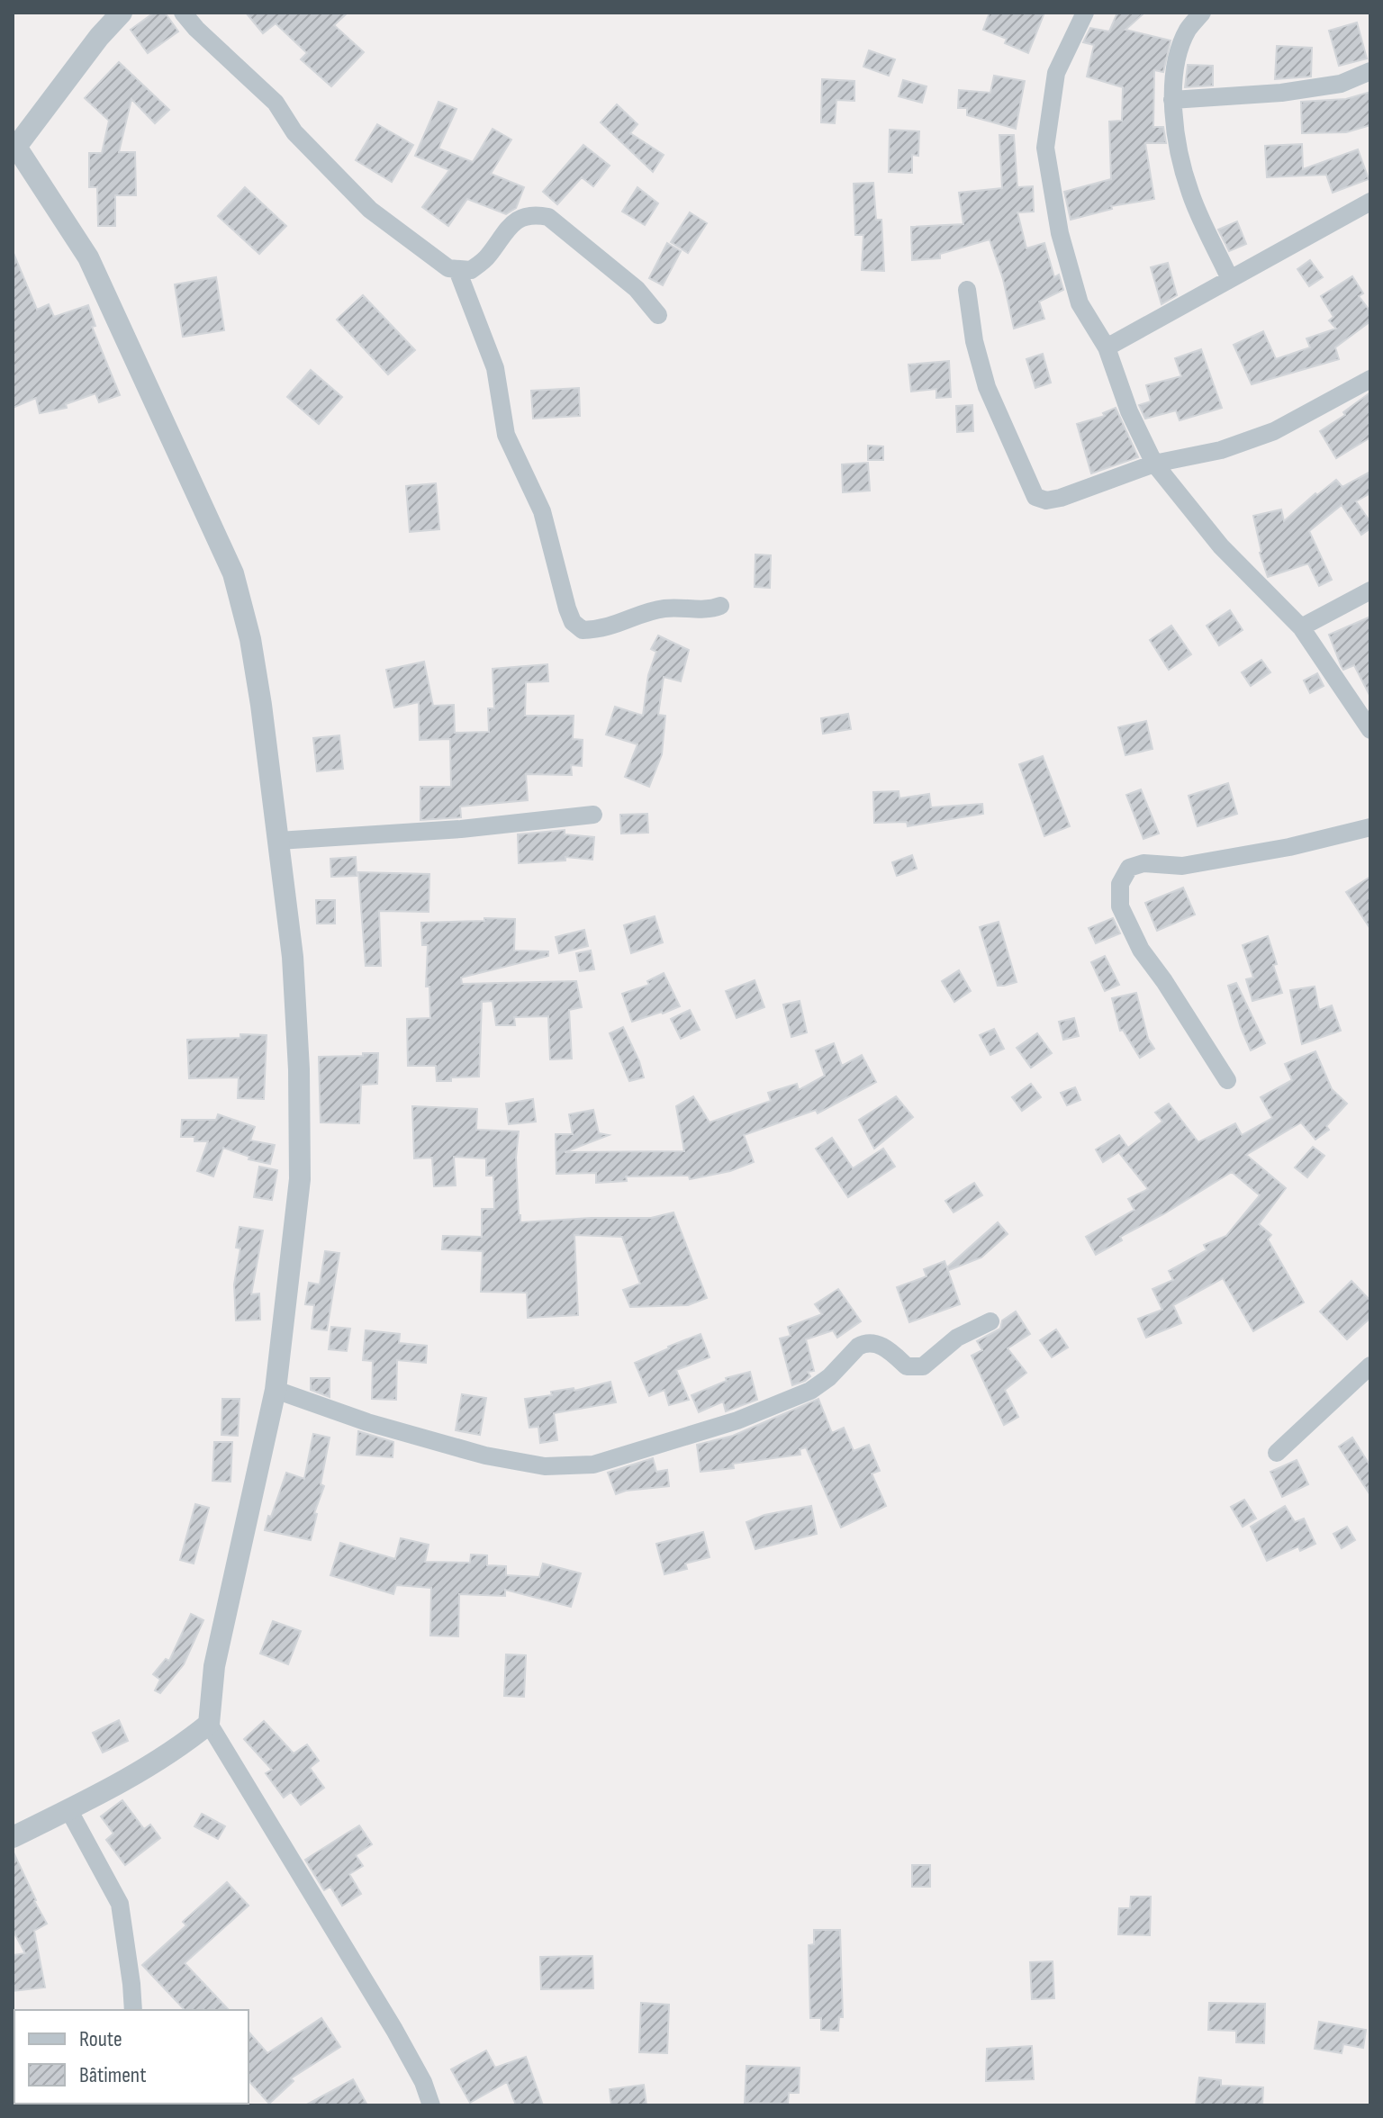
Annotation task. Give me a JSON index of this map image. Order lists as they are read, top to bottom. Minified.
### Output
{"legend":["Route","Bâtiment"]}
